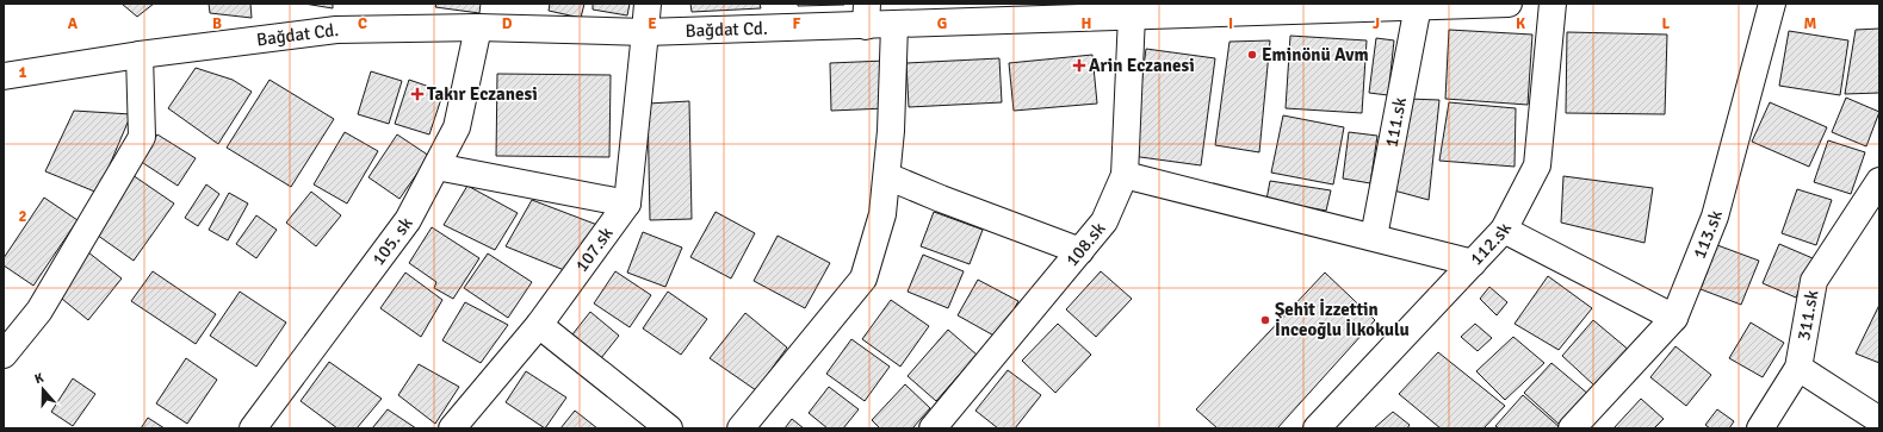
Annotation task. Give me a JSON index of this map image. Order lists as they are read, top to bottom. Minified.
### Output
{"streets":{"street":["Bağdat Cd.","111.sk","113.sk","105. sk","112.sk","108.sk","107.sk","311.sk"]},"crossings":[["Bağdat Cd.","111.sk"],["Bağdat Cd.","105. sk"],["Bağdat Cd.","108.sk"]],"places":{"other":["Eminönü Avm","Şehit İzzettin İnceoğlu İlkokulu"],"health":["Arin Eczanesi","Takır Eczanesi"]},"north":"top","grid":{"columns":["A","B","C","D","E","F","G","H","I","J","K","L","M"],"rows":["1","2"]}}
